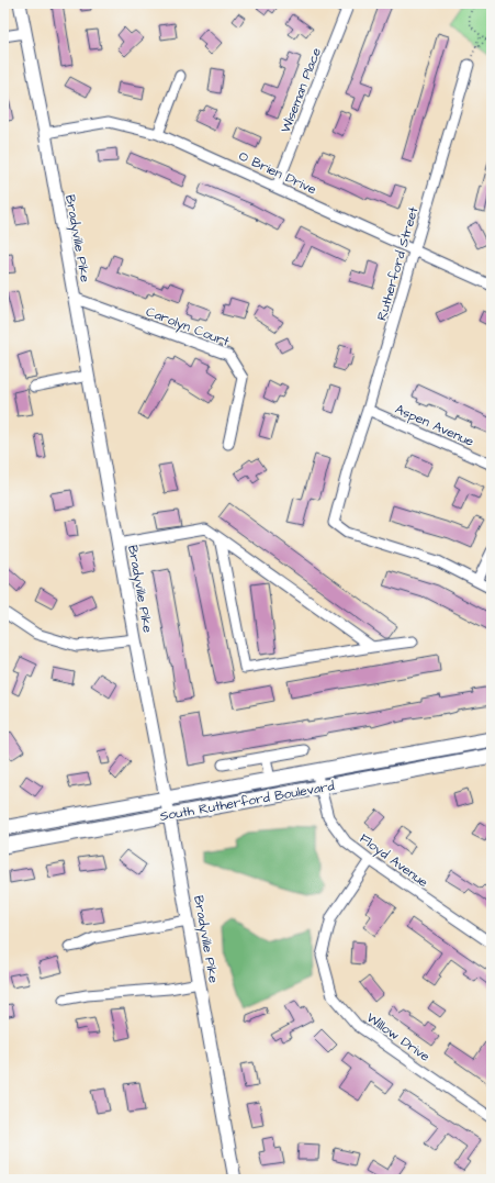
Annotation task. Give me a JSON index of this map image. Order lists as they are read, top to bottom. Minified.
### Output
{"streets":{"highway":["South Rutherford Boulevard"],"main road":["Bradyville Pike"],"street":["Wiseman Place","O Brien Drive","Rutherford Street","Carolyn Court","Aspen Avenue","Floyd Avenue","Willow Drive"]},"crossings":[["Wiseman Place","O Brien Drive"],["O Brien Drive","Bradyville Pike"],["O Brien Drive","Rutherford Street"],["Bradyville Pike","Carolyn Court"],["Bradyville Pike","South Rutherford Boulevard"],["Rutherford Street","Aspen Avenue"],["South Rutherford Boulevard","Floyd Avenue"],["Floyd Avenue","Willow Drive"]]}
